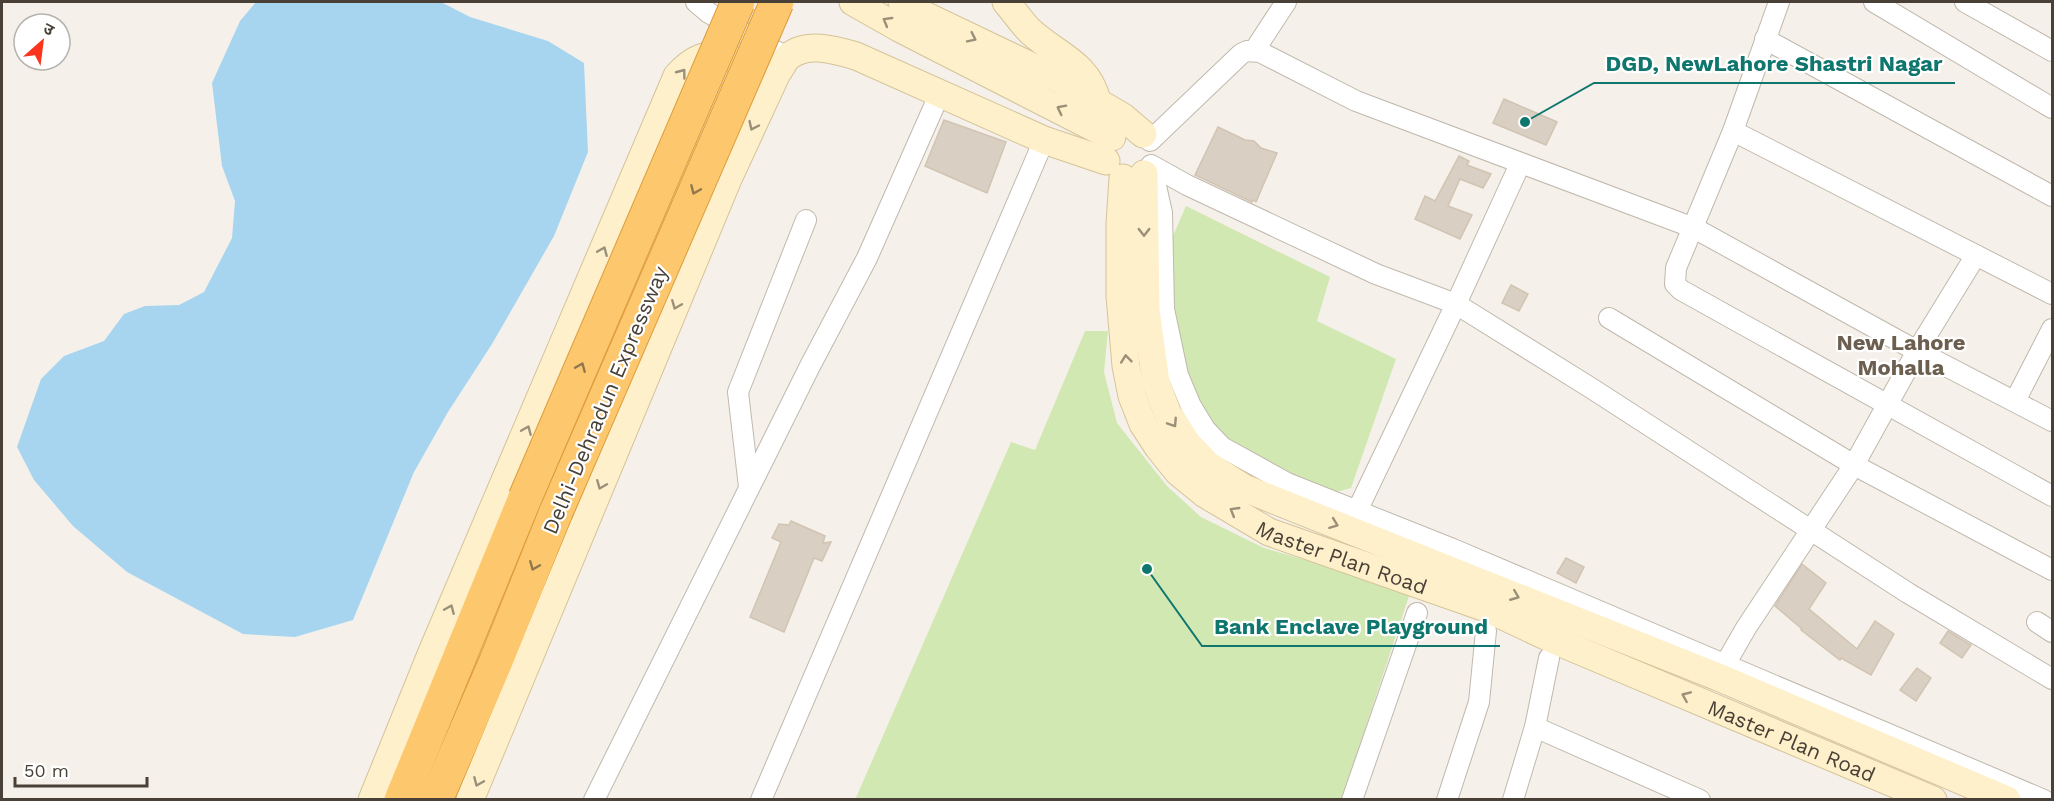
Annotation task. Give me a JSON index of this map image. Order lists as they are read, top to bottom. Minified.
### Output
{"streets":{"highway":["Delhi-Dehradun Expressway"],"main road":["Master Plan Road"]},"districts":["New Lahore Mohalla"],"places":["DGD, NewLahore Shastri Nagar","Bank Enclave Playground"],"scale_bar":"50 m","north":"top right"}
